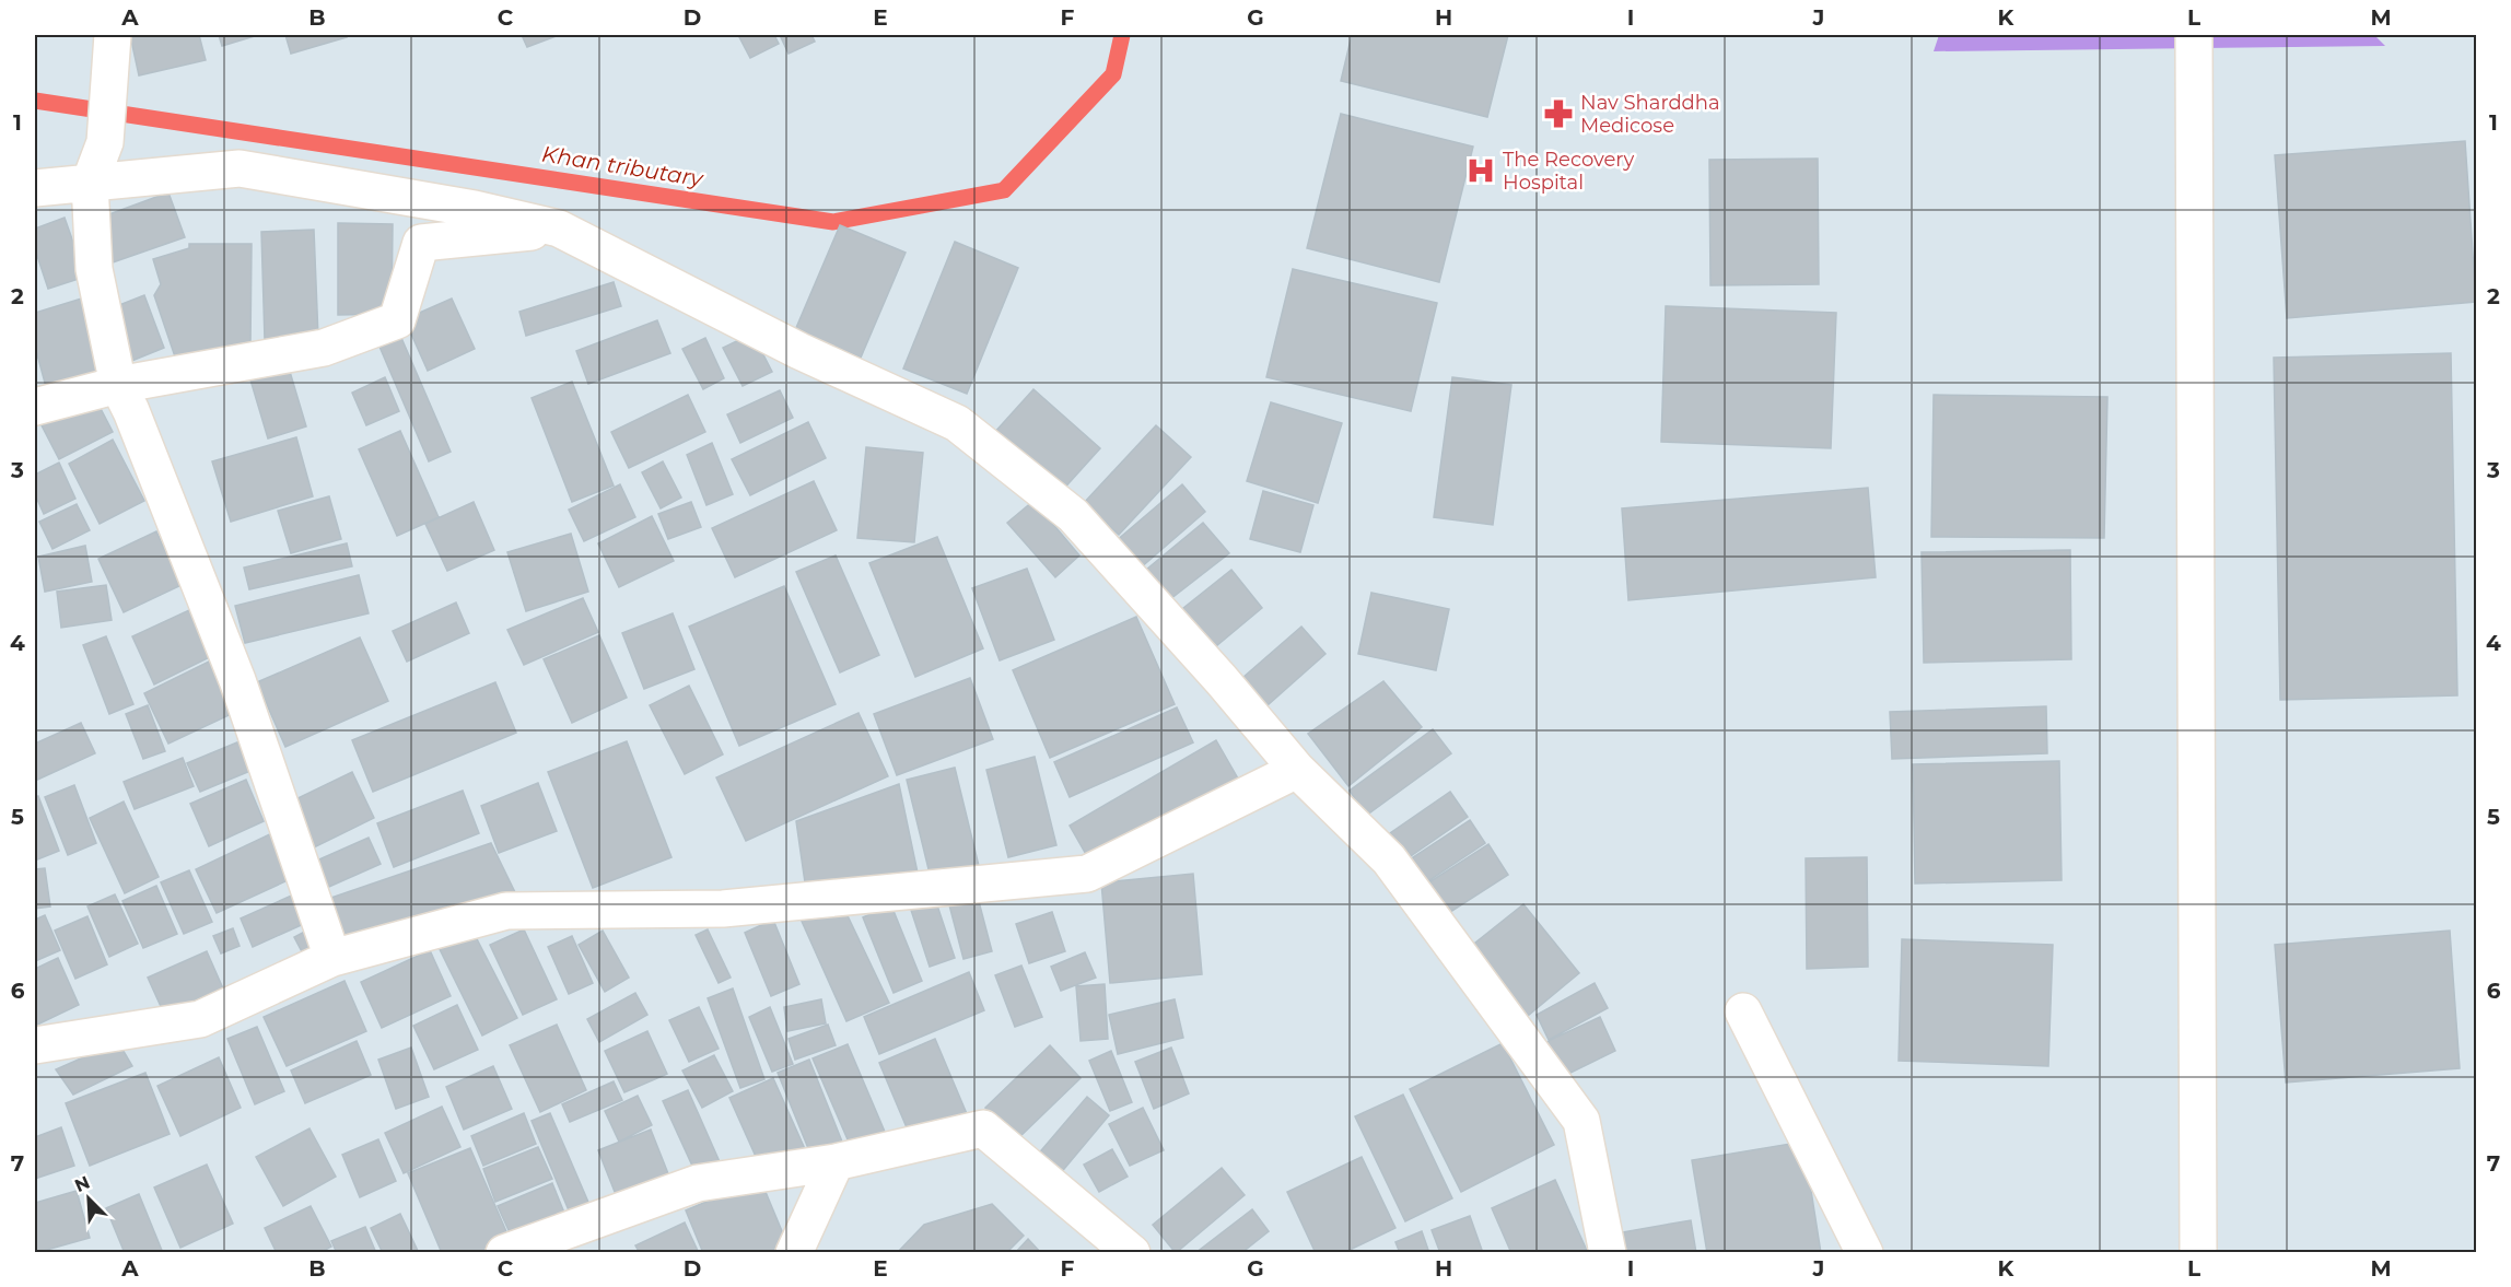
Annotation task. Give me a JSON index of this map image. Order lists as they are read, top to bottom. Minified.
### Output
{"water":["Khan tributary"],"places":{"pharmacy":["Nav Sharddha Medicose"],"hospital":["The Recovery Hospital"]},"north":"top left","grid":{"columns":["A","B","C","D","E","F","G","H","I","J","K","L","M"],"rows":["1","2","3","4","5","6","7"]}}
